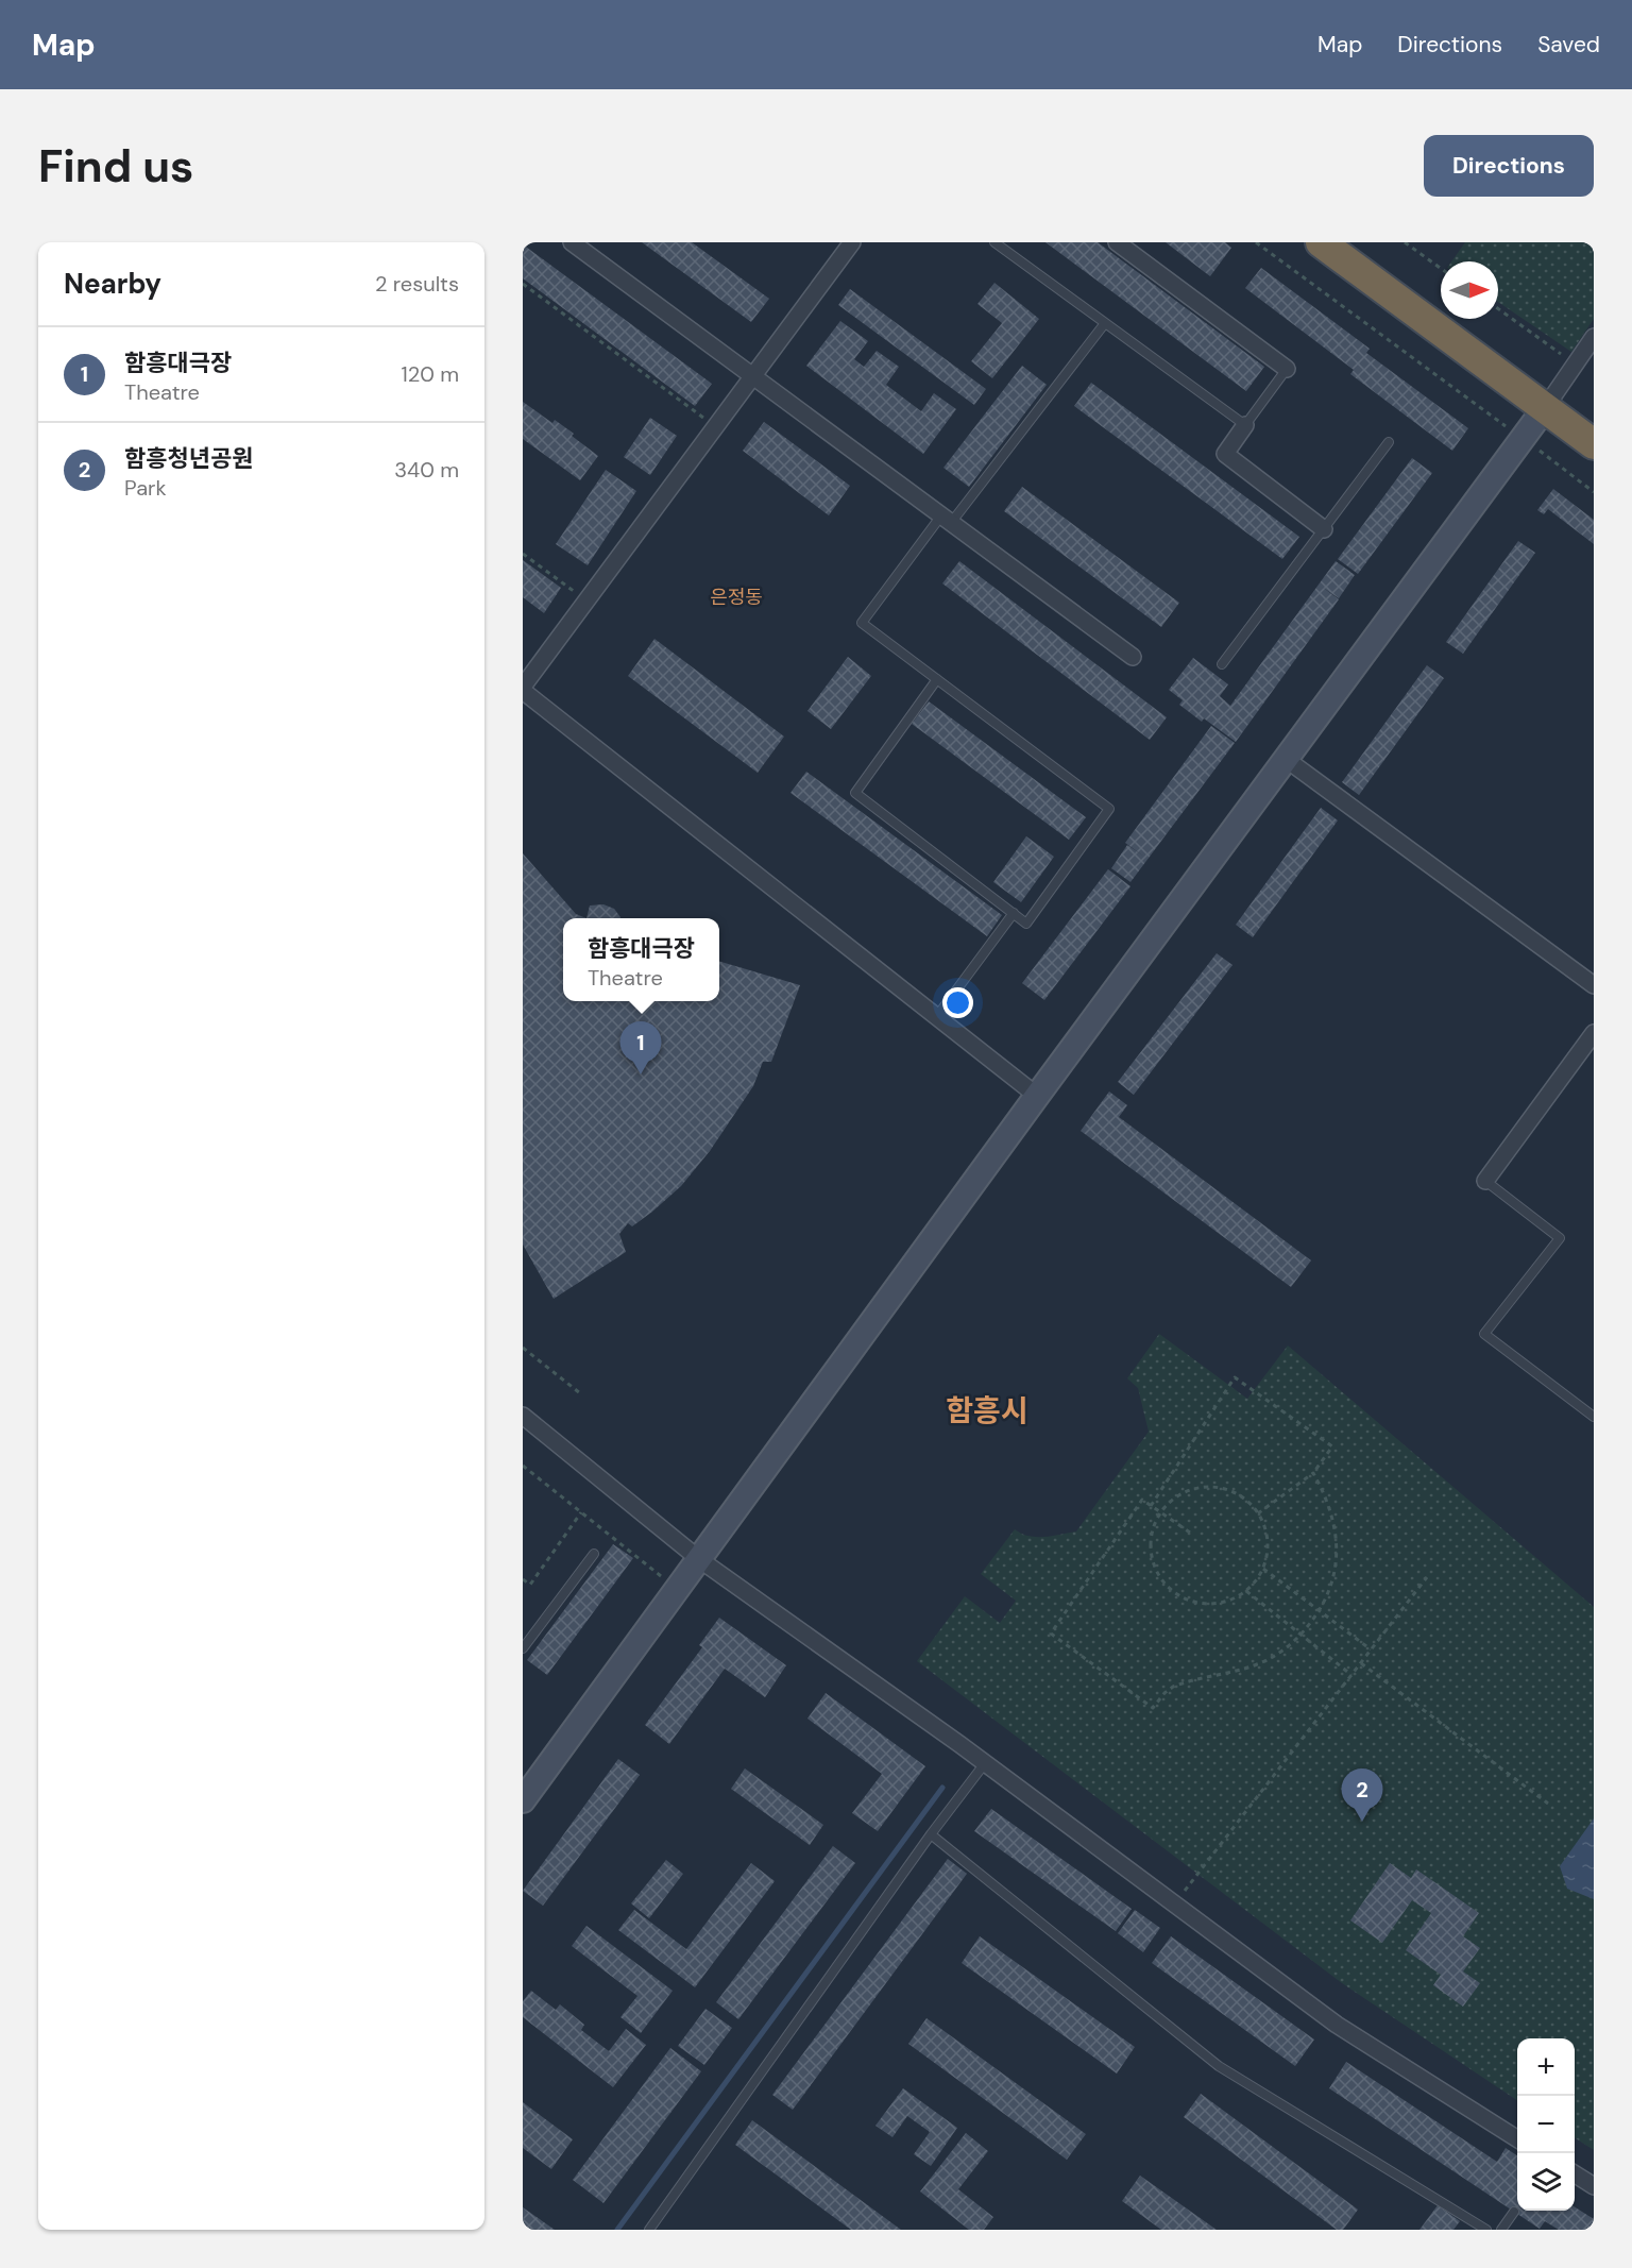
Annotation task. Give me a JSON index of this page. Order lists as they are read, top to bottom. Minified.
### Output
{"districts":["은정동","함흥시"],"north":"right","page":{"header":"Map","nav":["Map","Directions","Saved"],"buttons":"Directions","title":"Find us","heading":["Nearby","2 results"],"list":[{"mark":"1","name":"함흥대극장","note":"Theatre","value":"120 m"},{"mark":"2","name":"함흥청년공원","note":"Park","value":"340 m"}],"popup":["함흥대극장","Theatre"],"pins":["1","2"],"map_buttons":["+","−"]}}
